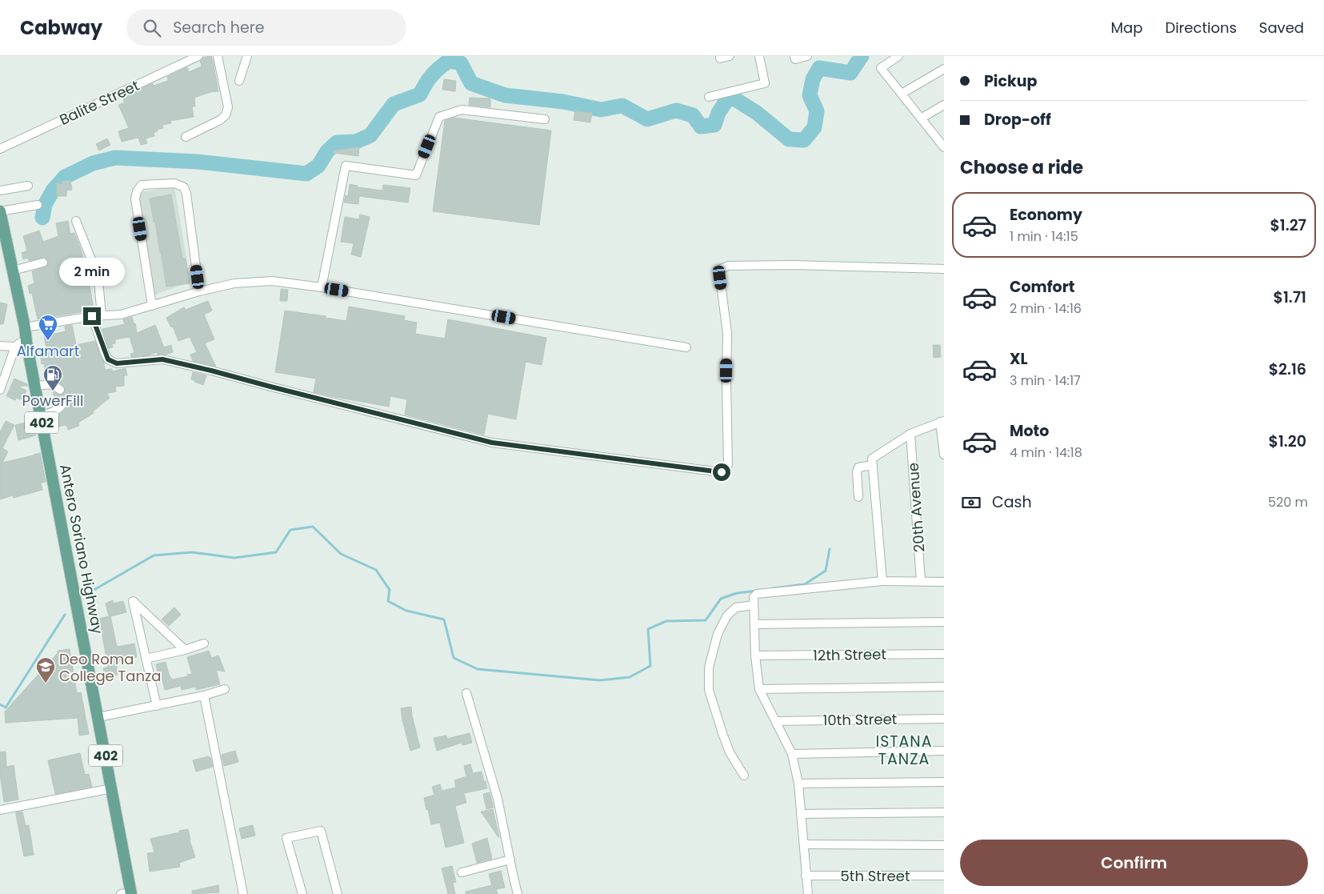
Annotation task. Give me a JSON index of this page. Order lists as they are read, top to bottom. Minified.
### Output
{"streets":{"main road":["402","Antero Soriano Highway"],"street":["Balite Street","20th Avenue","12th Street","10th Street","5th Street"]},"districts":["ISTANA TANZA"],"places":{"supermarket":["Alfamart"],"fuel station":["PowerFill"],"school or university":["Deo Roma College Tanza"]},"page":{"header":"Cabway","search":"Search here","nav":["Map","Directions","Saved"],"banner":["Pickup","Drop-off"],"heading":"Choose a ride","list":[{"name":"Economy","note":"1 min · 14:15","value":"$1.27"},{"name":"Comfort","note":"2 min · 14:16","value":"$1.71"},{"name":"XL","note":"3 min · 14:17","value":"$2.16"},{"name":"Moto","note":"4 min · 14:18","value":"$1.20"}],"bubble":"2 min","pay":["Cash","520 m"],"buttons":"Confirm"}}
